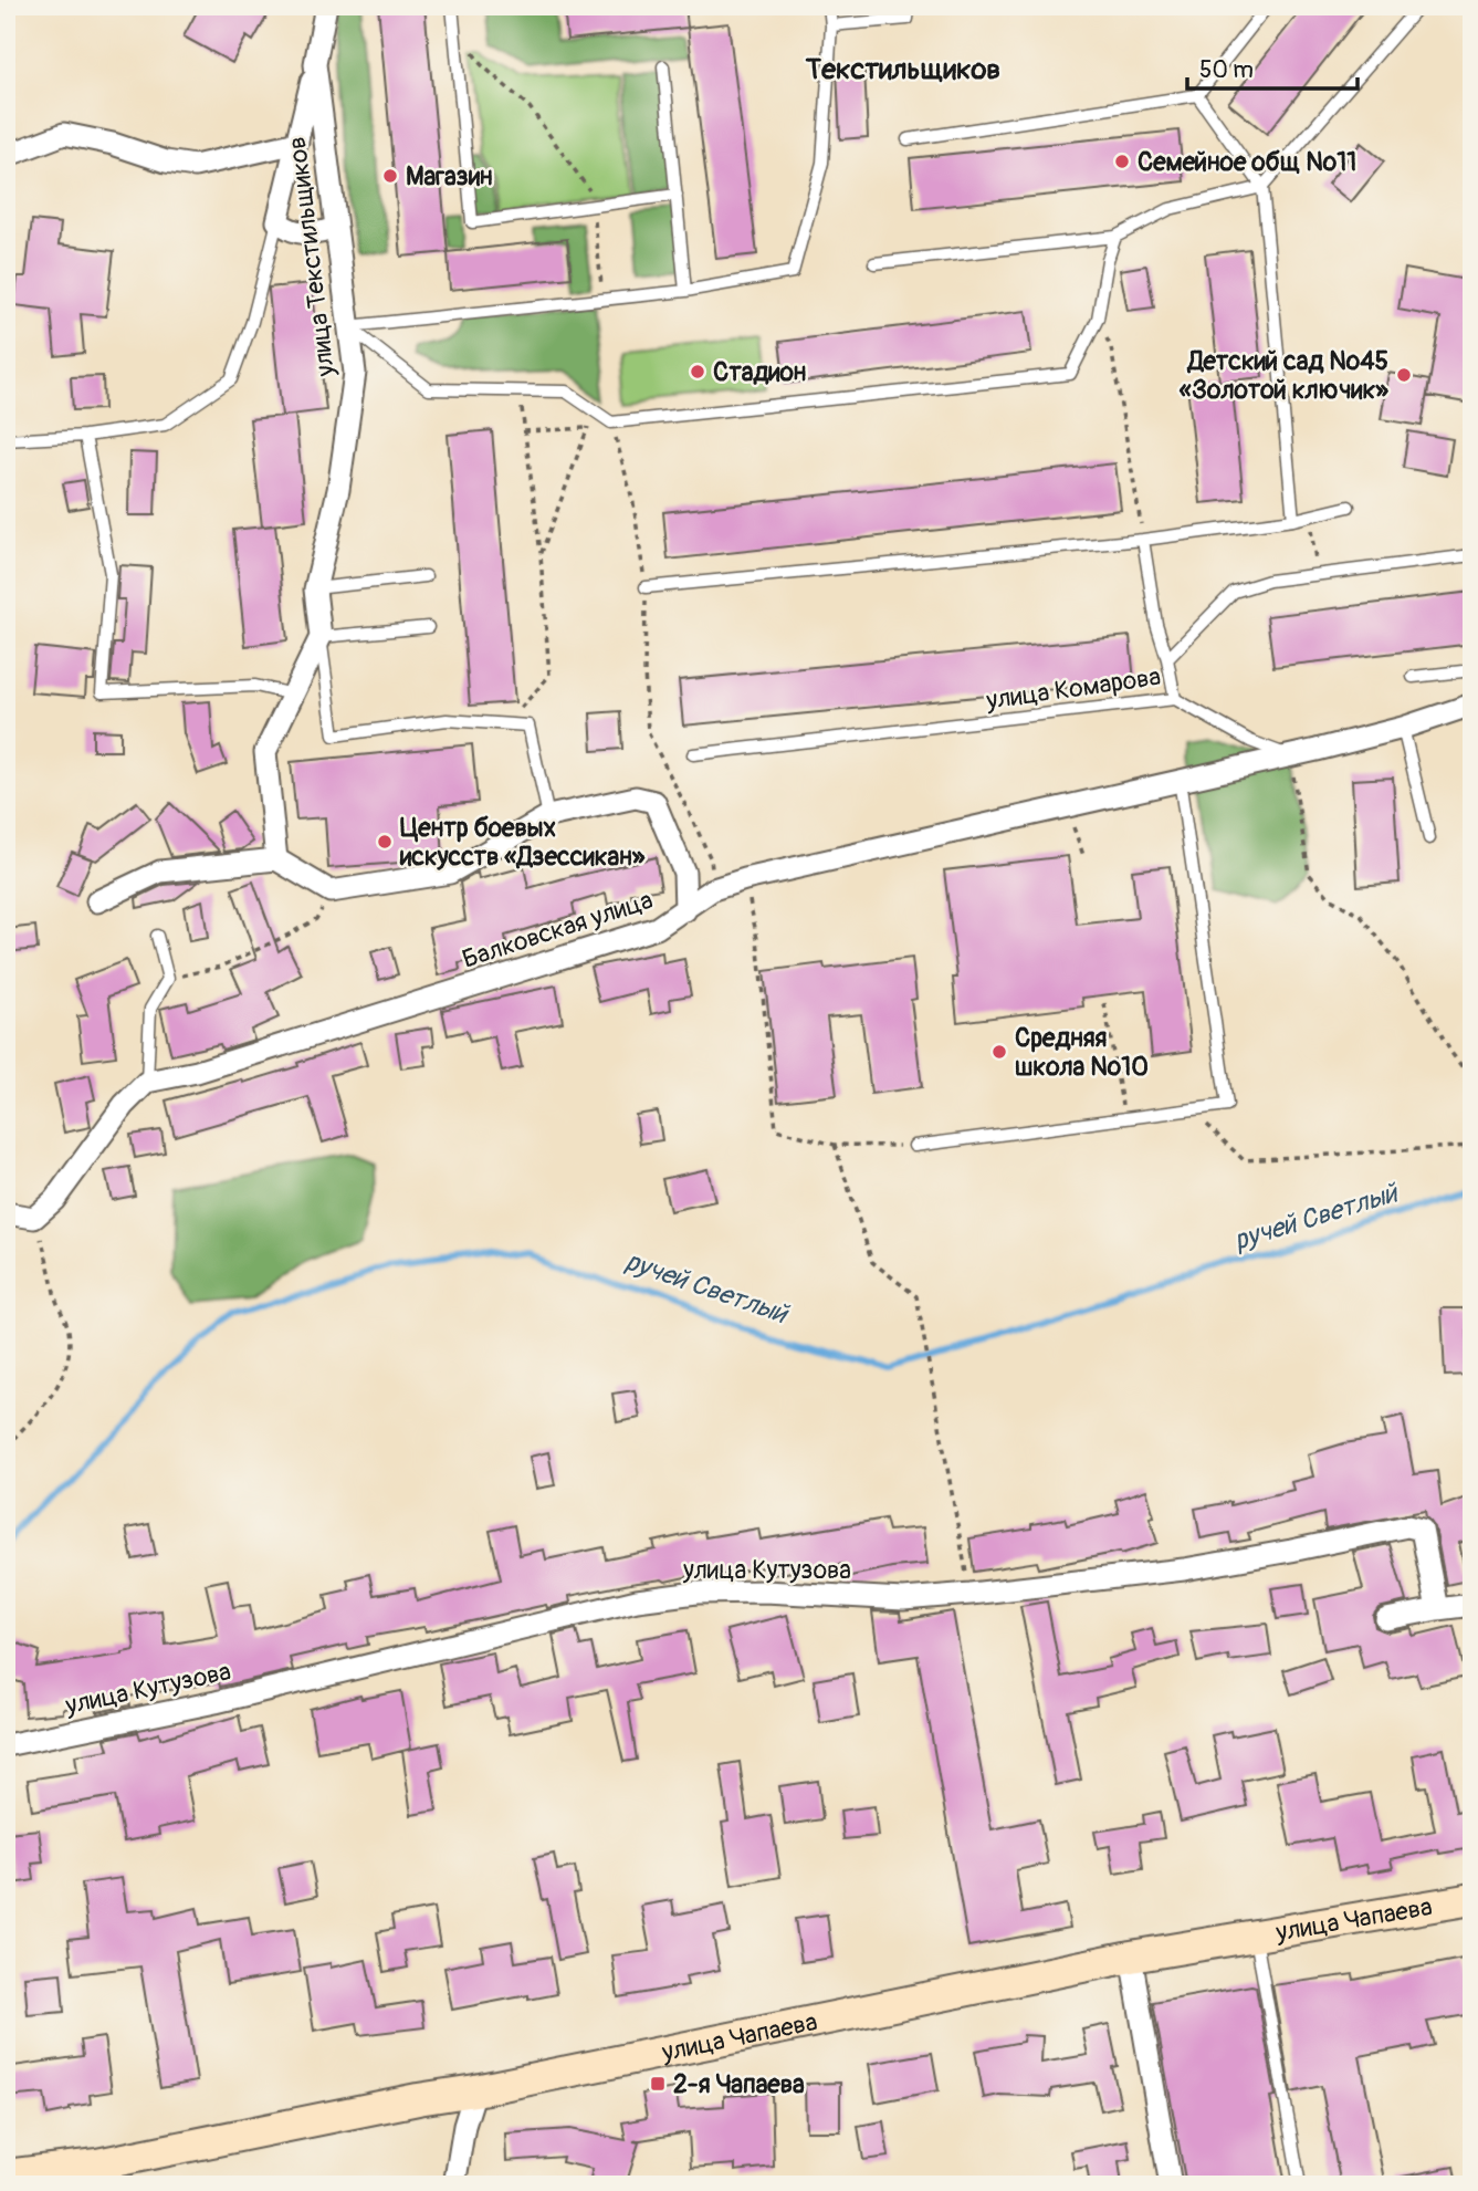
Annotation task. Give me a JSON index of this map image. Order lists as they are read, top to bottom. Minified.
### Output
{"streets":{"street":["улица Текстильщиков","Балковская улица","улица Кутузова","улица Чапаева"],"lane":["улица Комарова"]},"districts":["Текстильщиков"],"water":["ручей Светлый"],"places":{"other":["Семейное общ №11","Магазин","Стадион","Детский сад №45 «Золотой ключик»","Центр боевых искусств «Дзессикан»","Средняя школа №10"],"transit":["2-я Чапаева"]},"scale_bar":"50 m"}
